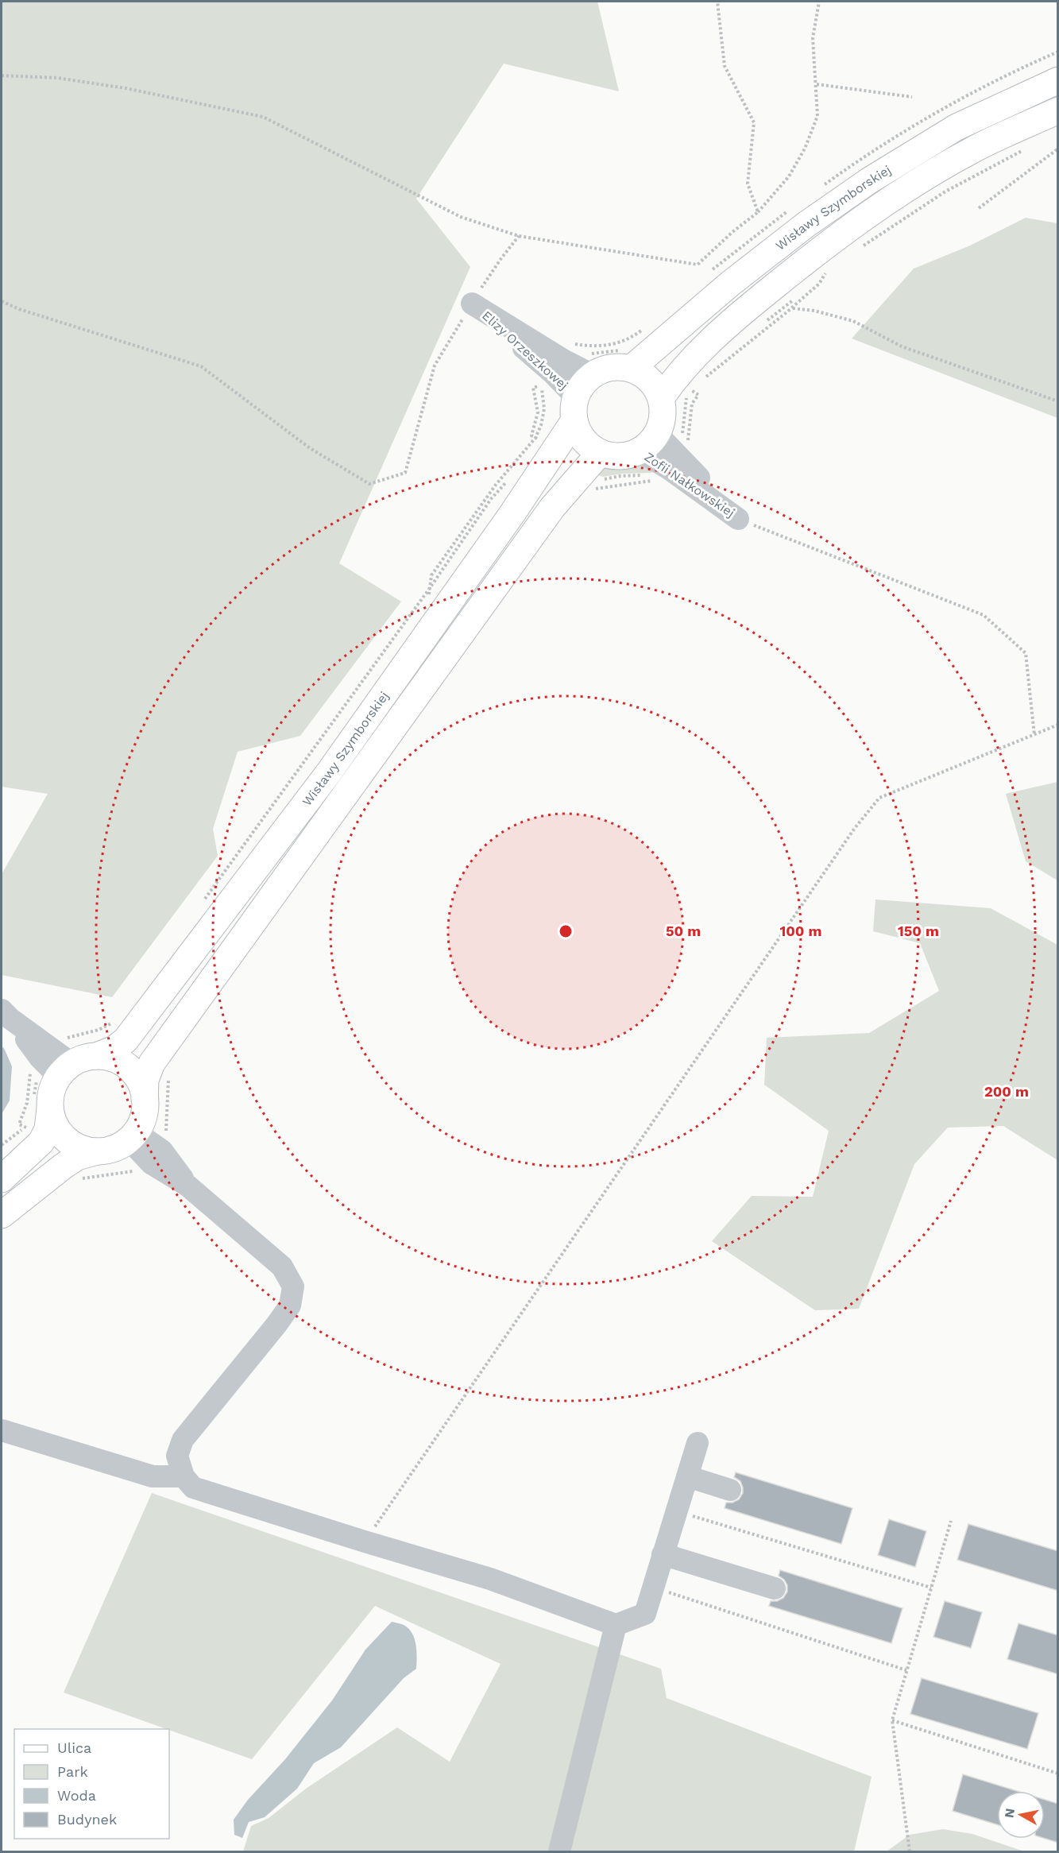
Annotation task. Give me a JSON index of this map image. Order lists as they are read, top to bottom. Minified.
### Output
{"streets":{"main road":["Wisławy Szymborskiej"],"street":["Elizy Orzeszkowej","Zofii Nałkowskiej"]},"crossings":[["Wisławy Szymborskiej","Elizy Orzeszkowej"],["Wisławy Szymborskiej","Zofii Nałkowskiej"],["Elizy Orzeszkowej","Zofii Nałkowskiej"]],"legend":["Ulica","Park","Woda","Budynek"],"north":"left","rings":["50 m","100 m","150 m","200 m"]}
